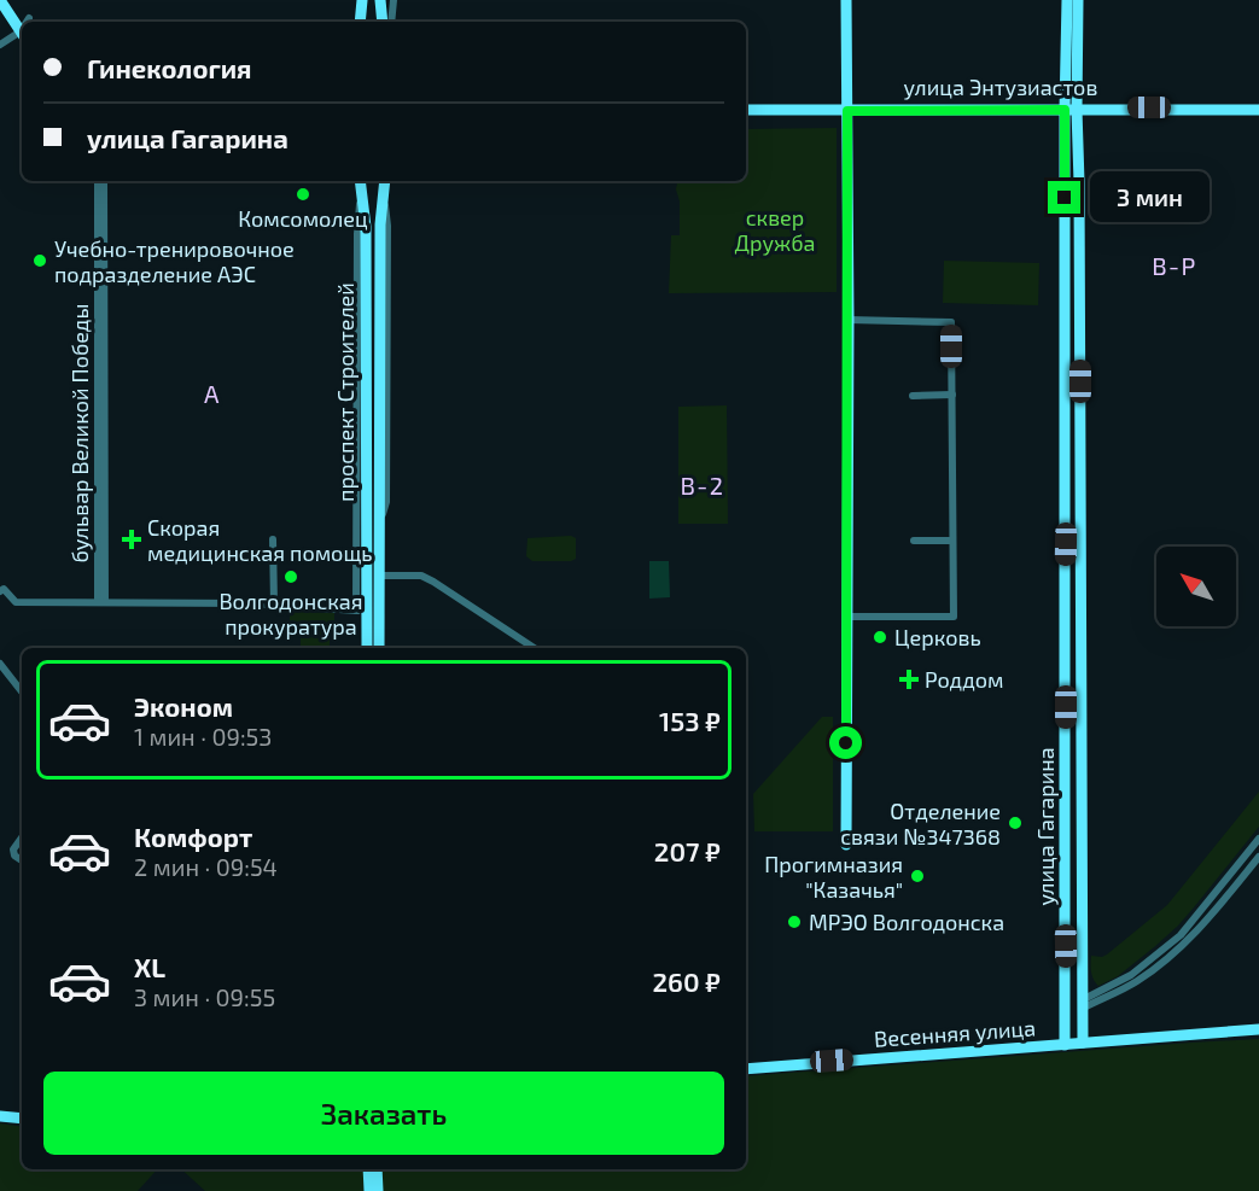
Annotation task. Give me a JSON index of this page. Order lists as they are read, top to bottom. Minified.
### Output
{"streets":{"street":["улица Энтузиастов","проспект Строителей","бульвар Великой Победы","улица Гагарина","Весенняя улица"]},"crossings":[["улица Энтузиастов","улица Гагарина"],["улица Гагарина","Весенняя улица"]],"districts":["В-Р","А","В-2"],"parks":["сквер Дружба"],"places":{"other":["Комсомолец","Учебно-тренировочное подразделение АЭС","Волгодонская прокуратура","Церковь","Отделение связи №347368","Прогимназия \"Казачья\"","МРЭО Волгодонска"],"health":["Скорая медицинская помощь","Роддом"]},"north":"top left","page":{"banner":["Гинекология","улица Гагарина"],"bubble":"3 мин","list":[{"name":"Эконом","note":"1 мин · 09:53","value":"153 ₽"},{"name":"Комфорт","note":"2 мин · 09:54","value":"207 ₽"},{"name":"XL","note":"3 мин · 09:55","value":"260 ₽"}],"buttons":"Заказать"}}
